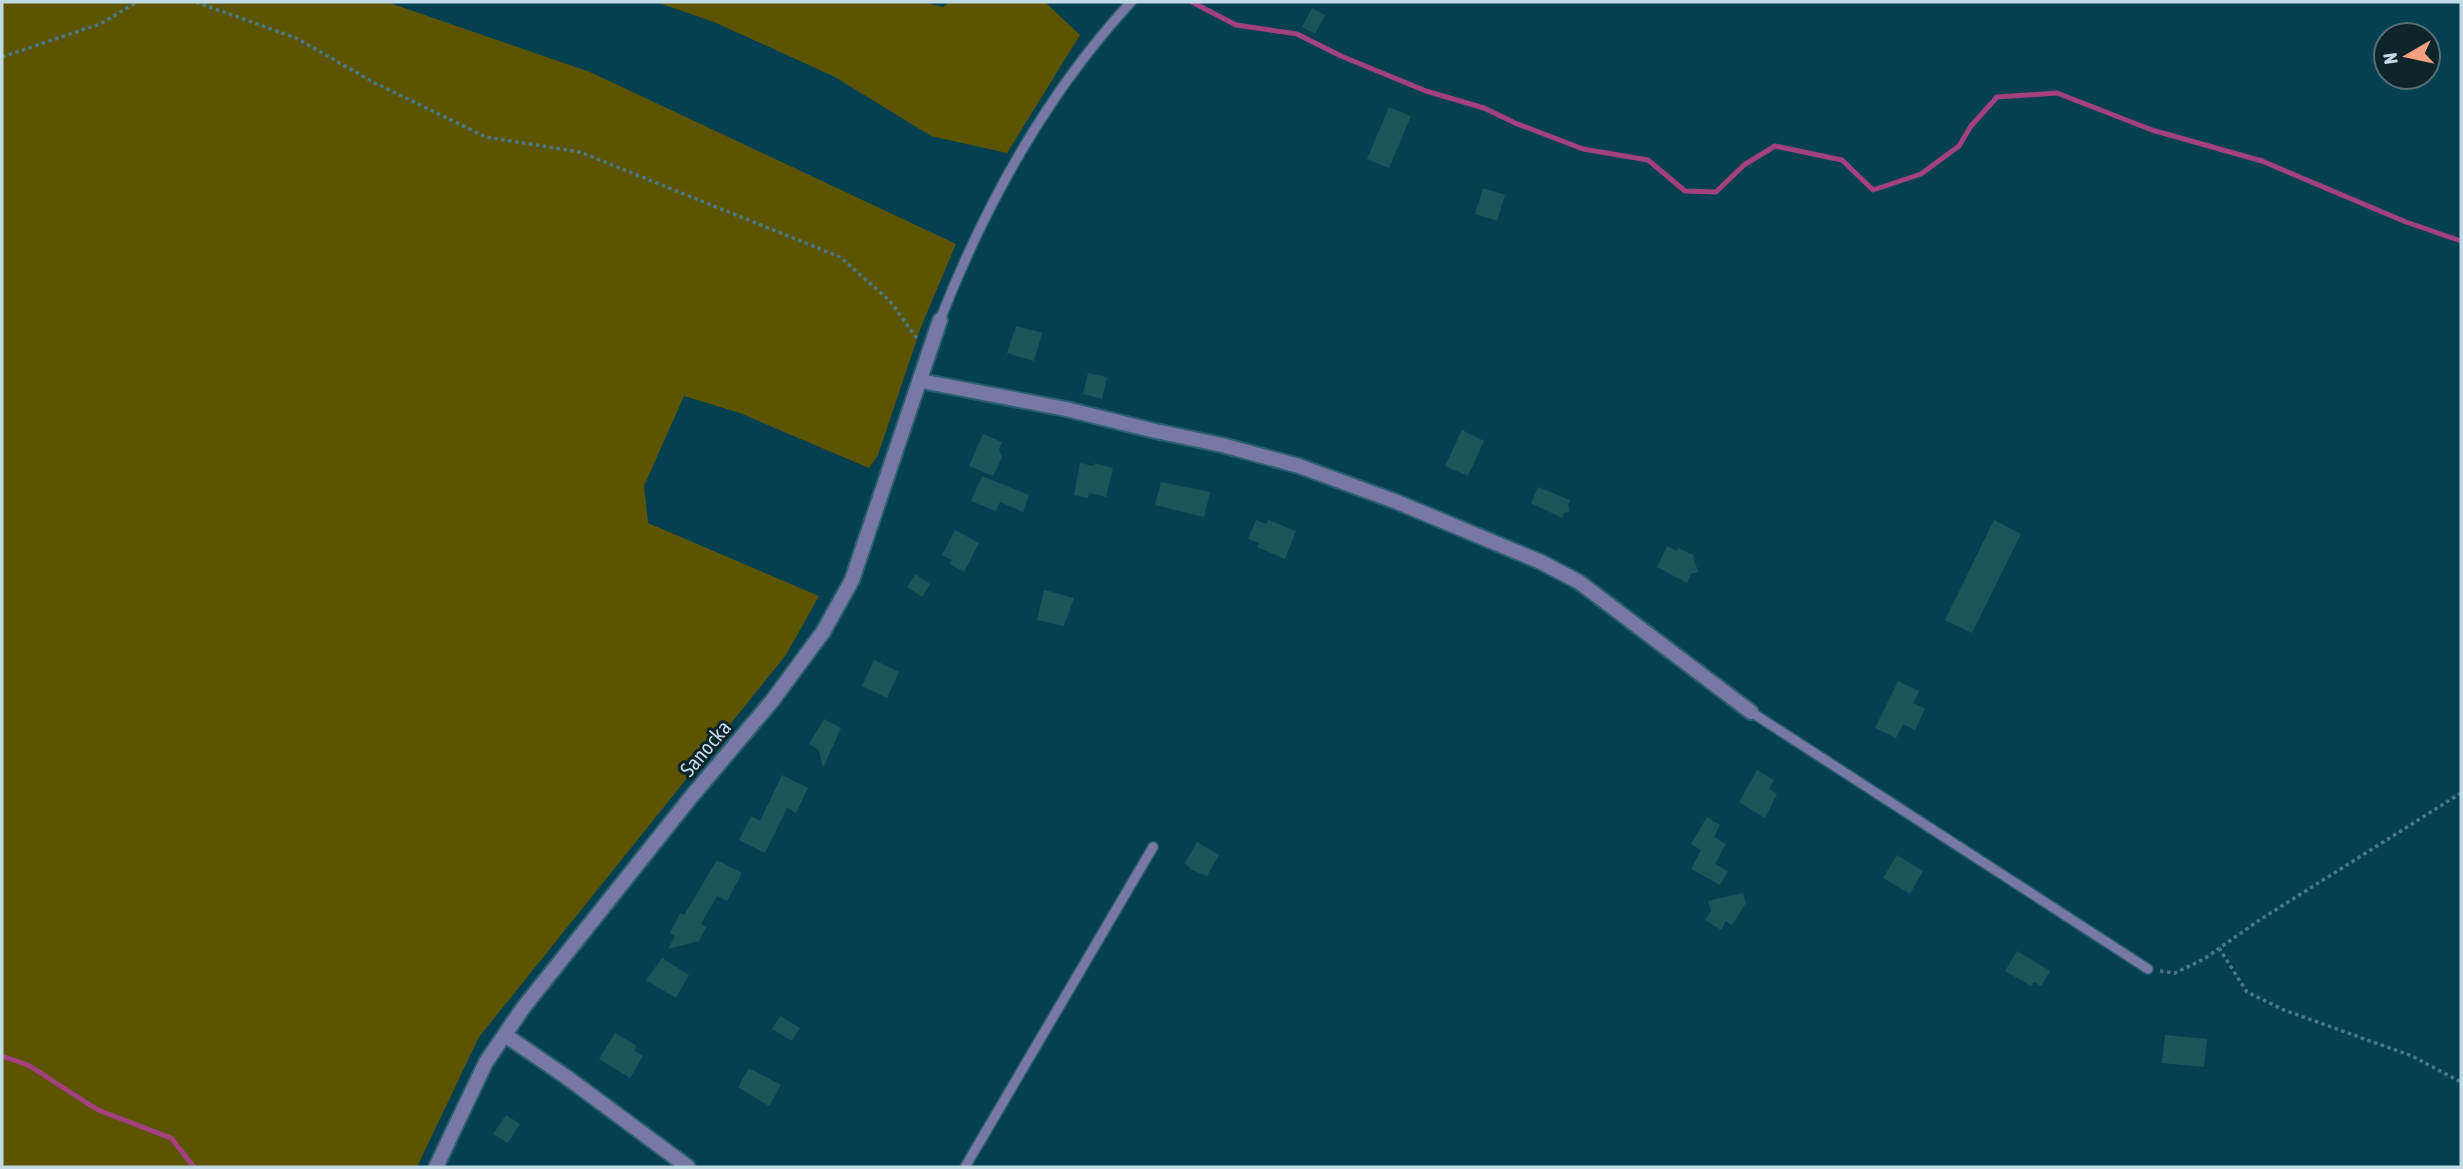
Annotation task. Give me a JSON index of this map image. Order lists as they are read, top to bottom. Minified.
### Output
{"streets":{"street":["Sanocka"]},"north":"left"}
